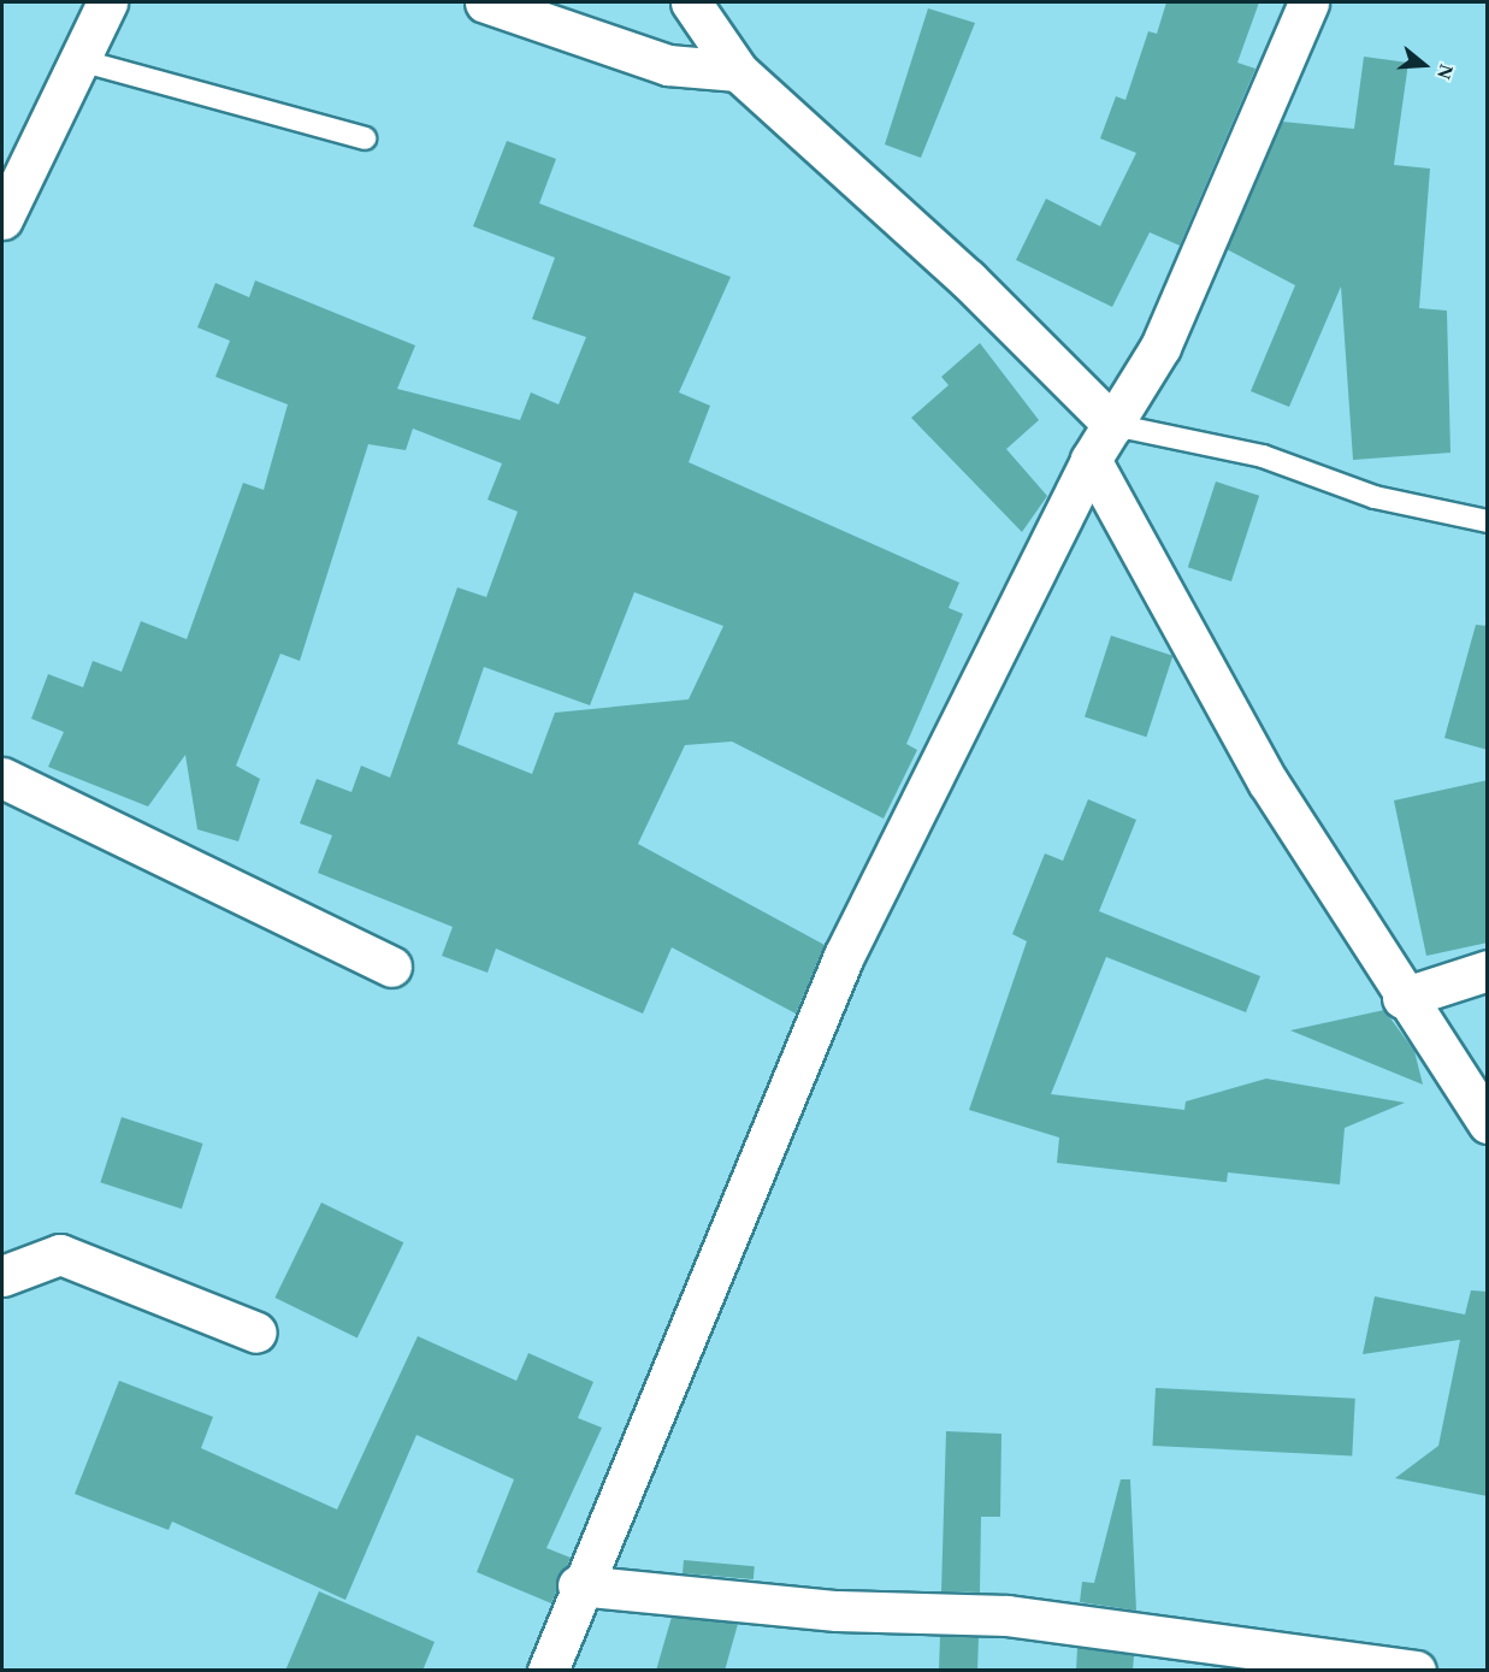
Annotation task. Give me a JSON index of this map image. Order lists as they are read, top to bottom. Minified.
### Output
{"north":"right"}
